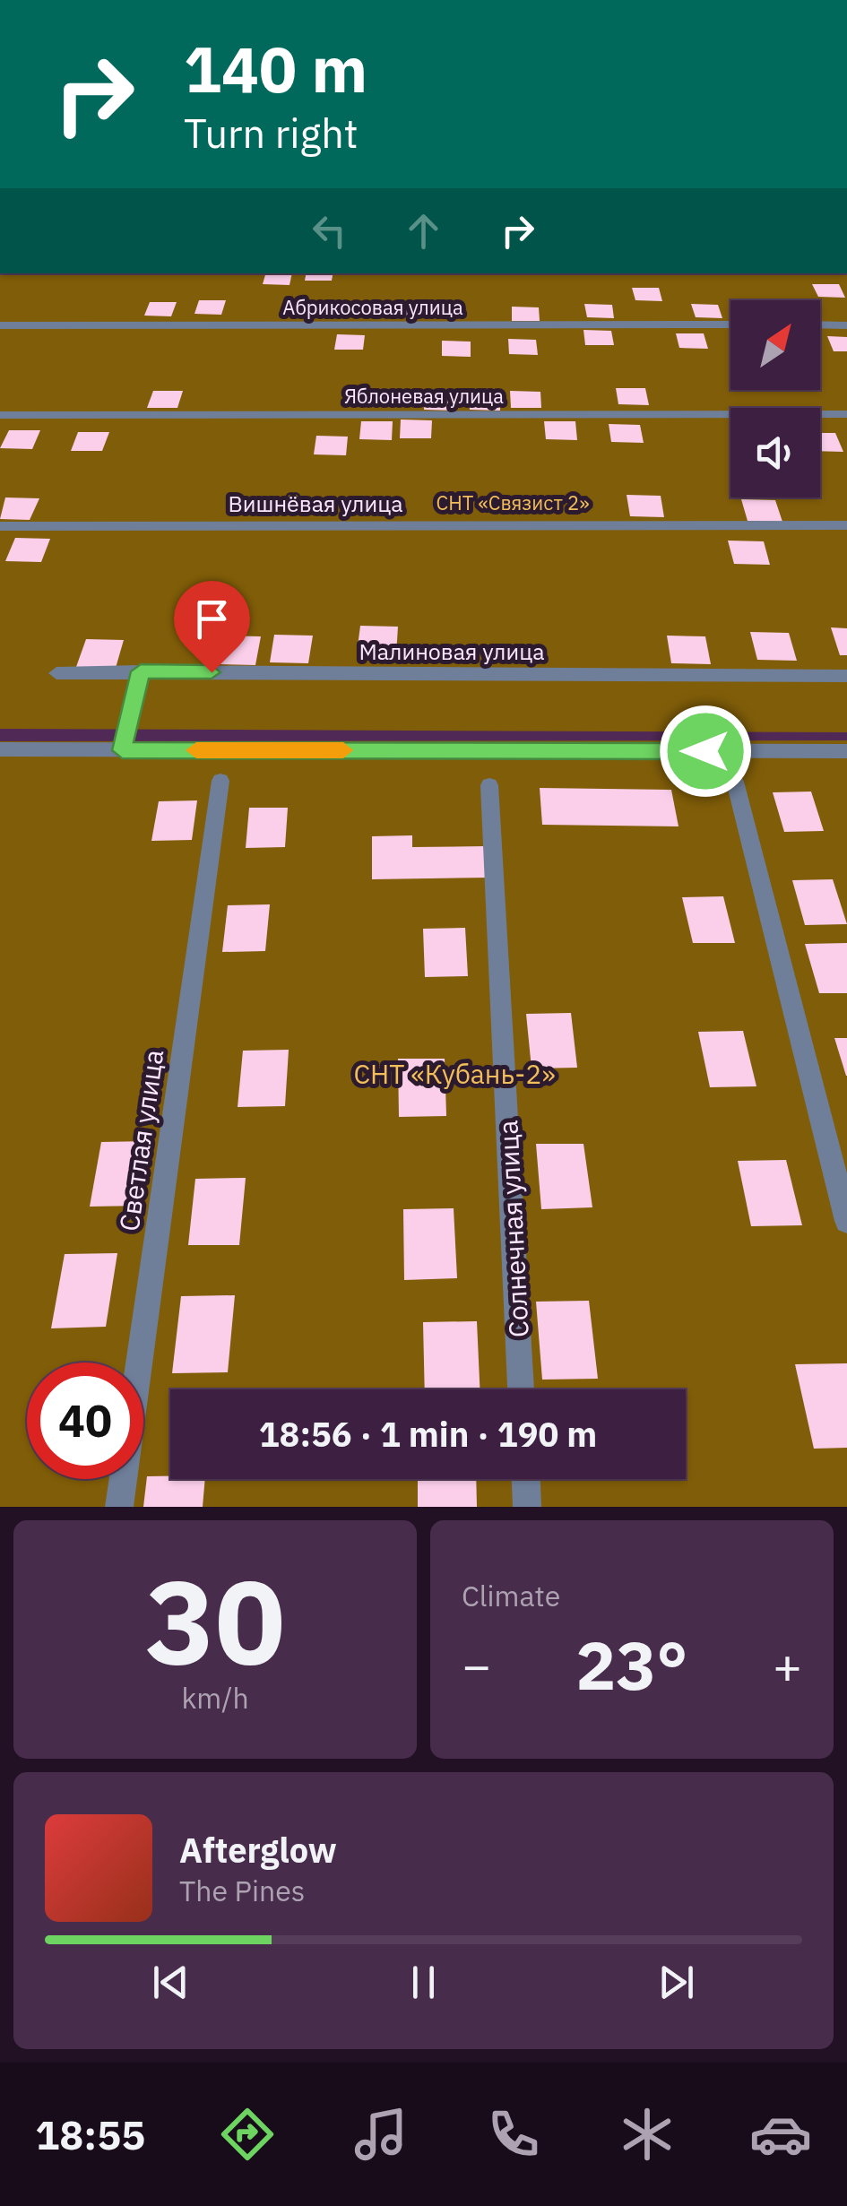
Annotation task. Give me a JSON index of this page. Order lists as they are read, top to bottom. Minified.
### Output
{"streets":{"street":["Абрикосовая улица","Яблоневая улица","Вишнёвая улица","Малиновая улица","Светлая улица","Солнечная улица"]},"parks":["СНТ «Связист 2»","СНТ «Кубань-2»"],"north":"top right","page":{"turn":["140 m","Turn right"],"limit":"40","trip":"18:56 · 1 min · 190 m","tile":[["30","km/h"],"Climate"],"heat":["−","23°","+"],"song":["Afterglow","The Pines"],"tabs":"18:55"}}
